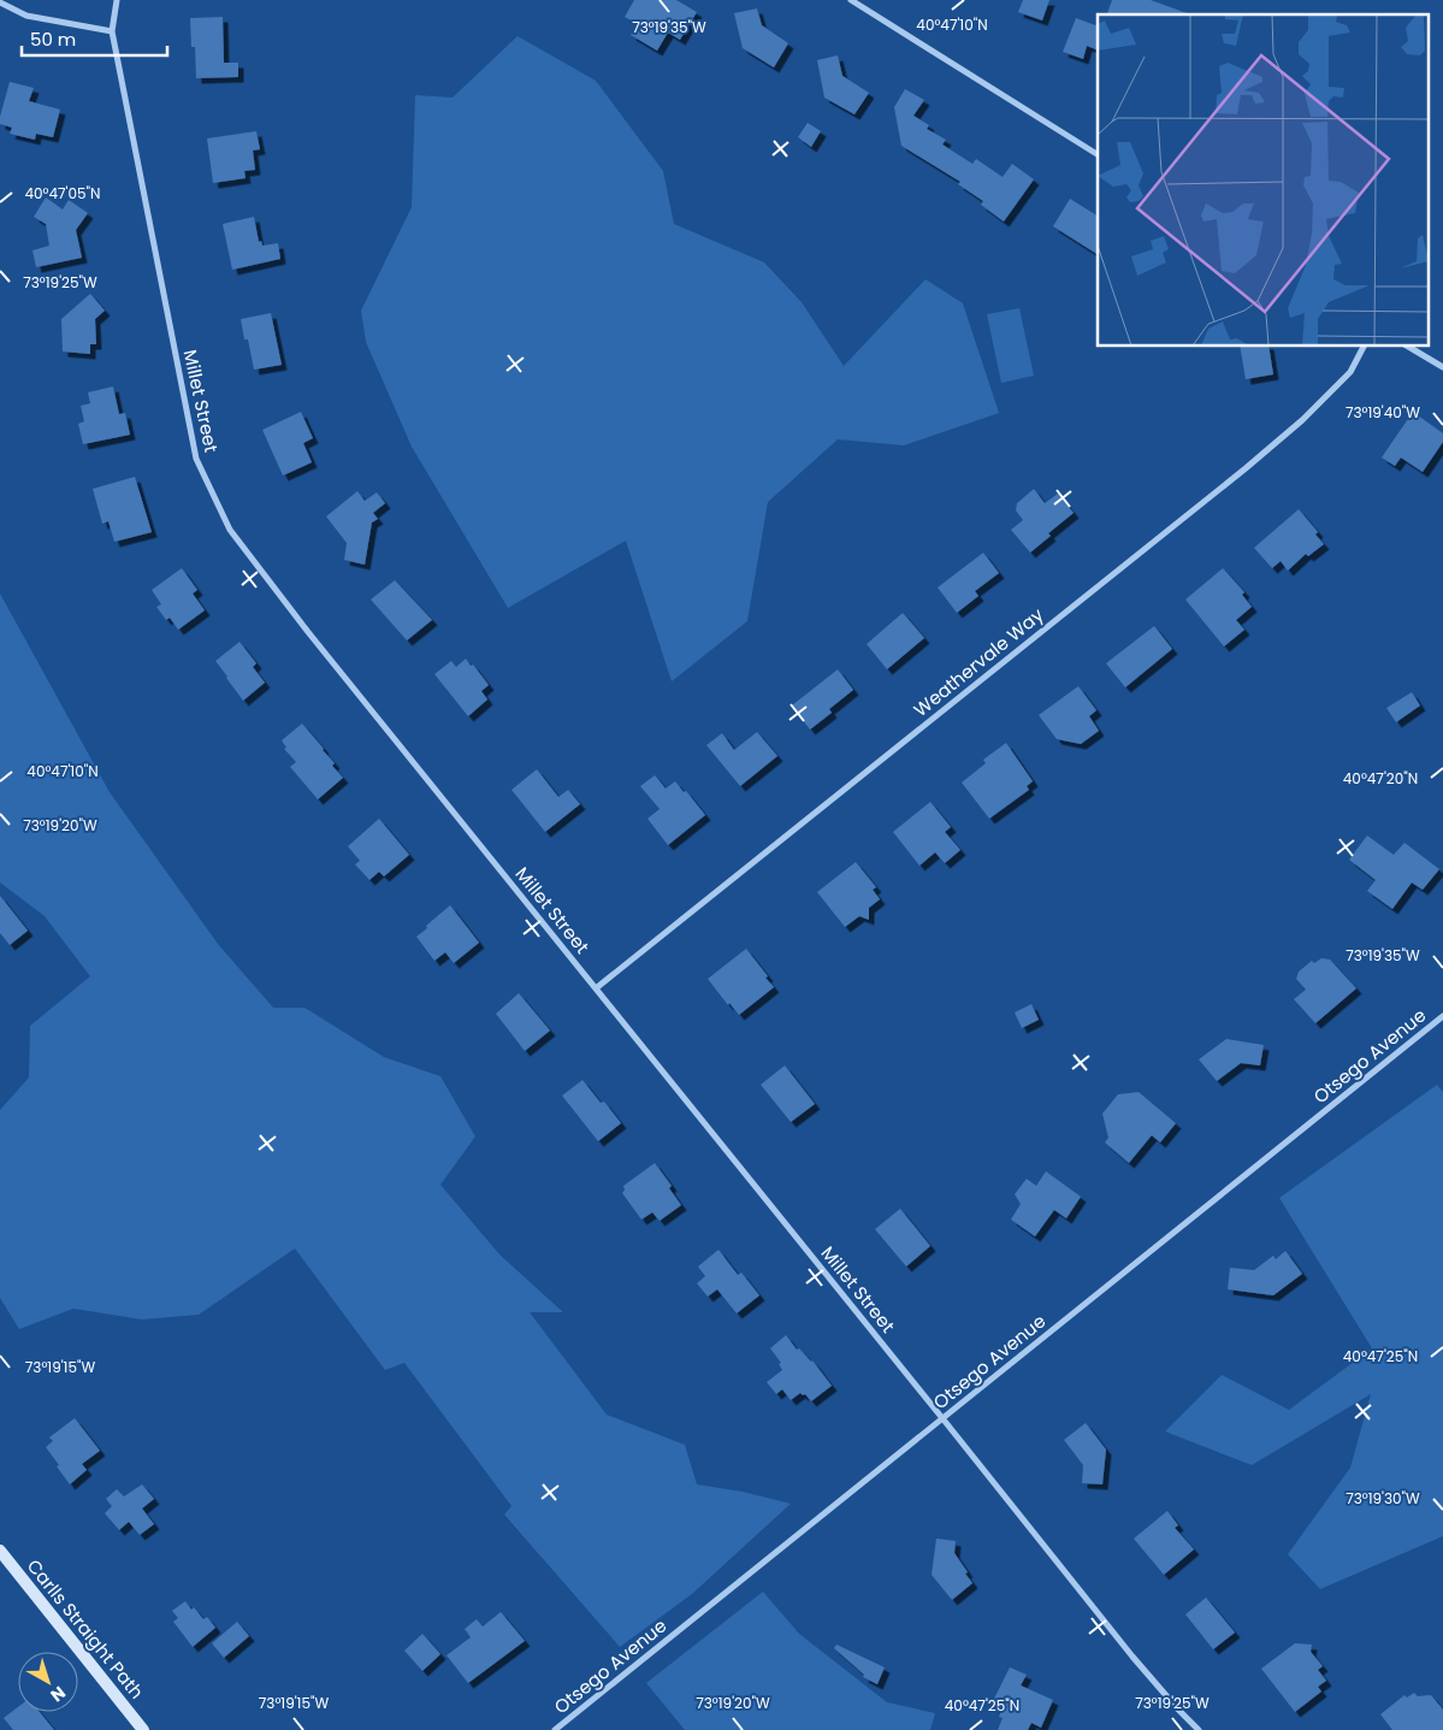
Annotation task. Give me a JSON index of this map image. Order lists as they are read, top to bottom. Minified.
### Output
{"streets":{"street":["Millet Street","Weathervale Way","Otsego Avenue","Carlls Straight Path"]},"crossings":[["Millet Street","Weathervale Way"],["Millet Street","Otsego Avenue"]],"scale_bar":"50 m","north":"bottom right","coordinates":["40°47'10\"N","73°19'35\"W","40°47'05\"N","73°19'25\"W","73°19'40\"W","40°47'20\"N","73°19'20\"W","40°47'25\"N","73°19'15\"W","73°19'30\"W"]}
